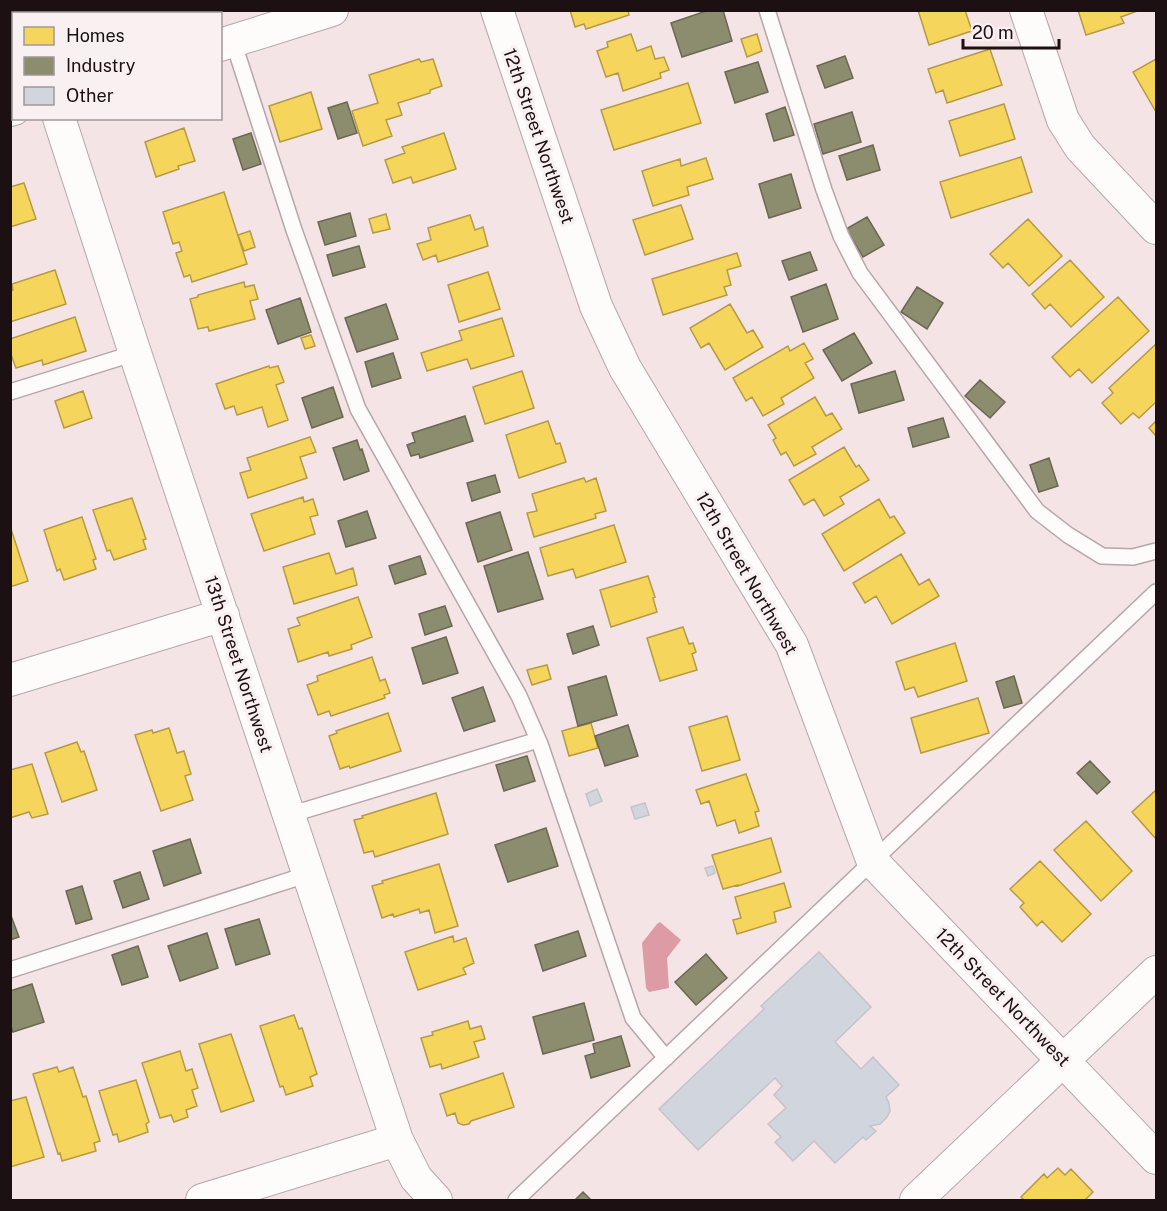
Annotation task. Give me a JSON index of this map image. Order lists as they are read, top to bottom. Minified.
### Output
{"streets":{"street":["12th Street Northwest","13th Street Northwest"]},"legend":["Homes","Industry","Other"],"scale_bar":"20 m"}
